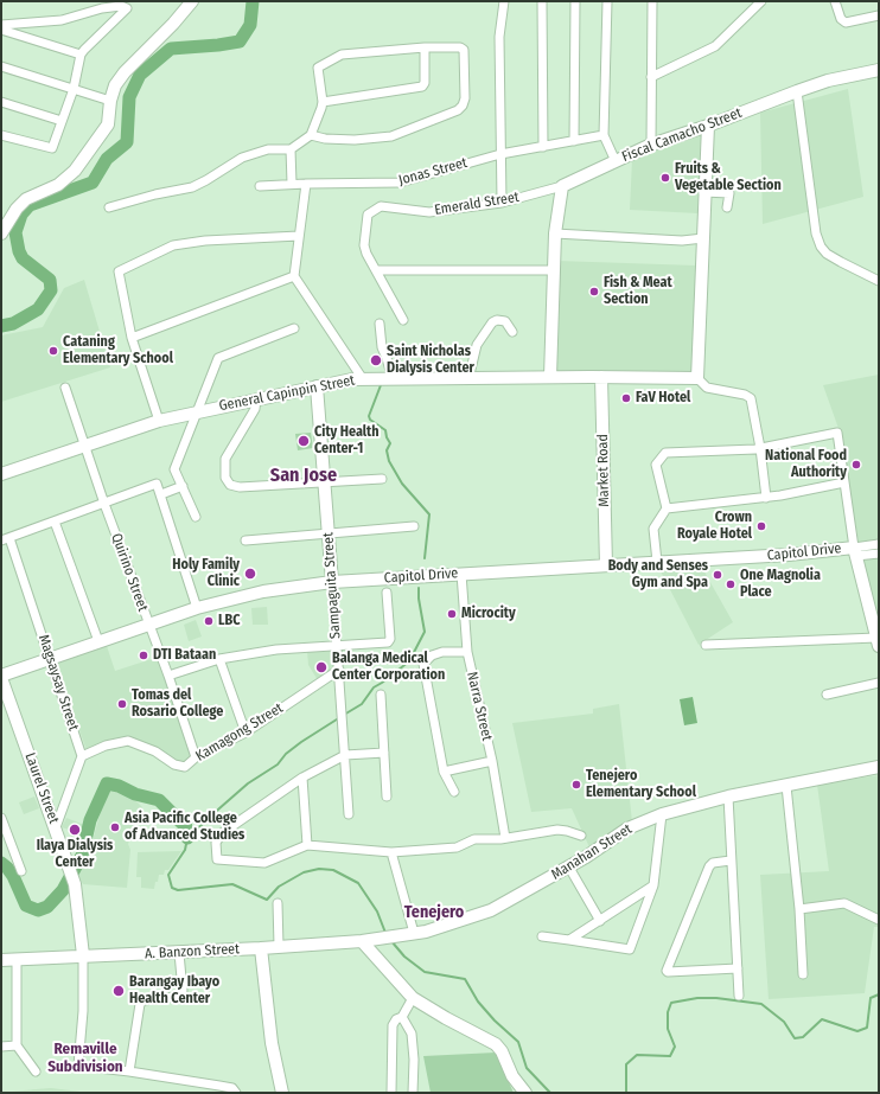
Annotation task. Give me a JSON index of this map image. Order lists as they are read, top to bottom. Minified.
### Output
{"streets":{"street":["Fiscal Camacho Street","Jonas Street","Emerald Street","General Capinpin Street","Market Road","Capitol Drive","Quirino Street","Sampaguita Street","Magsaysay Street","Narra Street","Kamagong Street","Laurel Street","Manahan Street","A. Banzon Street"]},"crossings":[["Fiscal Camacho Street","Emerald Street"],["General Capinpin Street","Market Road"],["General Capinpin Street","Quirino Street"],["General Capinpin Street","Sampaguita Street"],["Market Road","Capitol Drive"],["Capitol Drive","Quirino Street"],["Capitol Drive","Sampaguita Street"],["Capitol Drive","Magsaysay Street"],["Capitol Drive","Narra Street"],["Capitol Drive","Laurel Street"],["Quirino Street","Kamagong Street"],["Sampaguita Street","Kamagong Street"],["Magsaysay Street","Kamagong Street"],["Laurel Street","A. Banzon Street"],["Manahan Street","A. Banzon Street"]],"districts":["San Jose","Tenejero","Remaville Subdivision"],"places":["Fruits & Vegetable Section","Fish & Meat Section","Cataning Elementary School","Saint Nicholas Dialysis Center","FaV Hotel","City Health Center-1","National Food Authority","Crown Royale Hotel","Holy Family Clinic","Body and Senses Gym and Spa","One Magnolia Place","Microcity","LBC","DTI Bataan","Balanga Medical Center Corporation","Tomas del Rosario College","Tenejero Elementary School","Asia Pacific College of Advanced Studies","Ilaya Dialysis Center","Barangay Ibayo Health Center"]}
